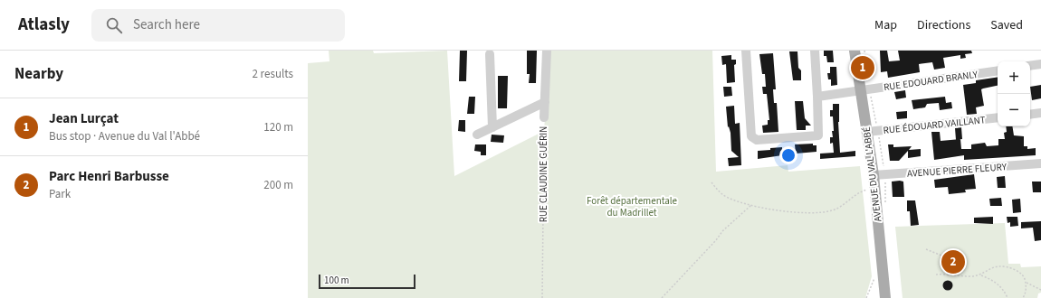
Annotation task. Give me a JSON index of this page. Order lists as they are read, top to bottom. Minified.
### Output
{"streets":{"main road":["AVENUE DU VAL L'ABBÉ"],"street":["RUE EDOUARD BRANLY","RUE ÉDOUARD VAILLANT","AVENUE PIERRE FLEURY","RUE CLAUDINE GUÉRIN"]},"crossings":[["RUE EDOUARD BRANLY","AVENUE DU VAL L'ABBÉ"],["RUE ÉDOUARD VAILLANT","AVENUE DU VAL L'ABBÉ"],["AVENUE PIERRE FLEURY","AVENUE DU VAL L'ABBÉ"]],"parks":["Forêt départementale du Madrillet"],"scale_bar":"100 m","page":{"header":"Atlasly","search":"Search here","nav":["Map","Directions","Saved"],"heading":["Nearby","2 results"],"pins":["1","2"],"map_buttons":["+","−"],"list":[{"mark":"1","name":"Jean Lurçat","note":"Bus stop · Avenue du Val l'Abbé","value":"120 m"},{"mark":"2","name":"Parc Henri Barbusse","note":"Park","value":"200 m"}],"scale":"100 m"}}
